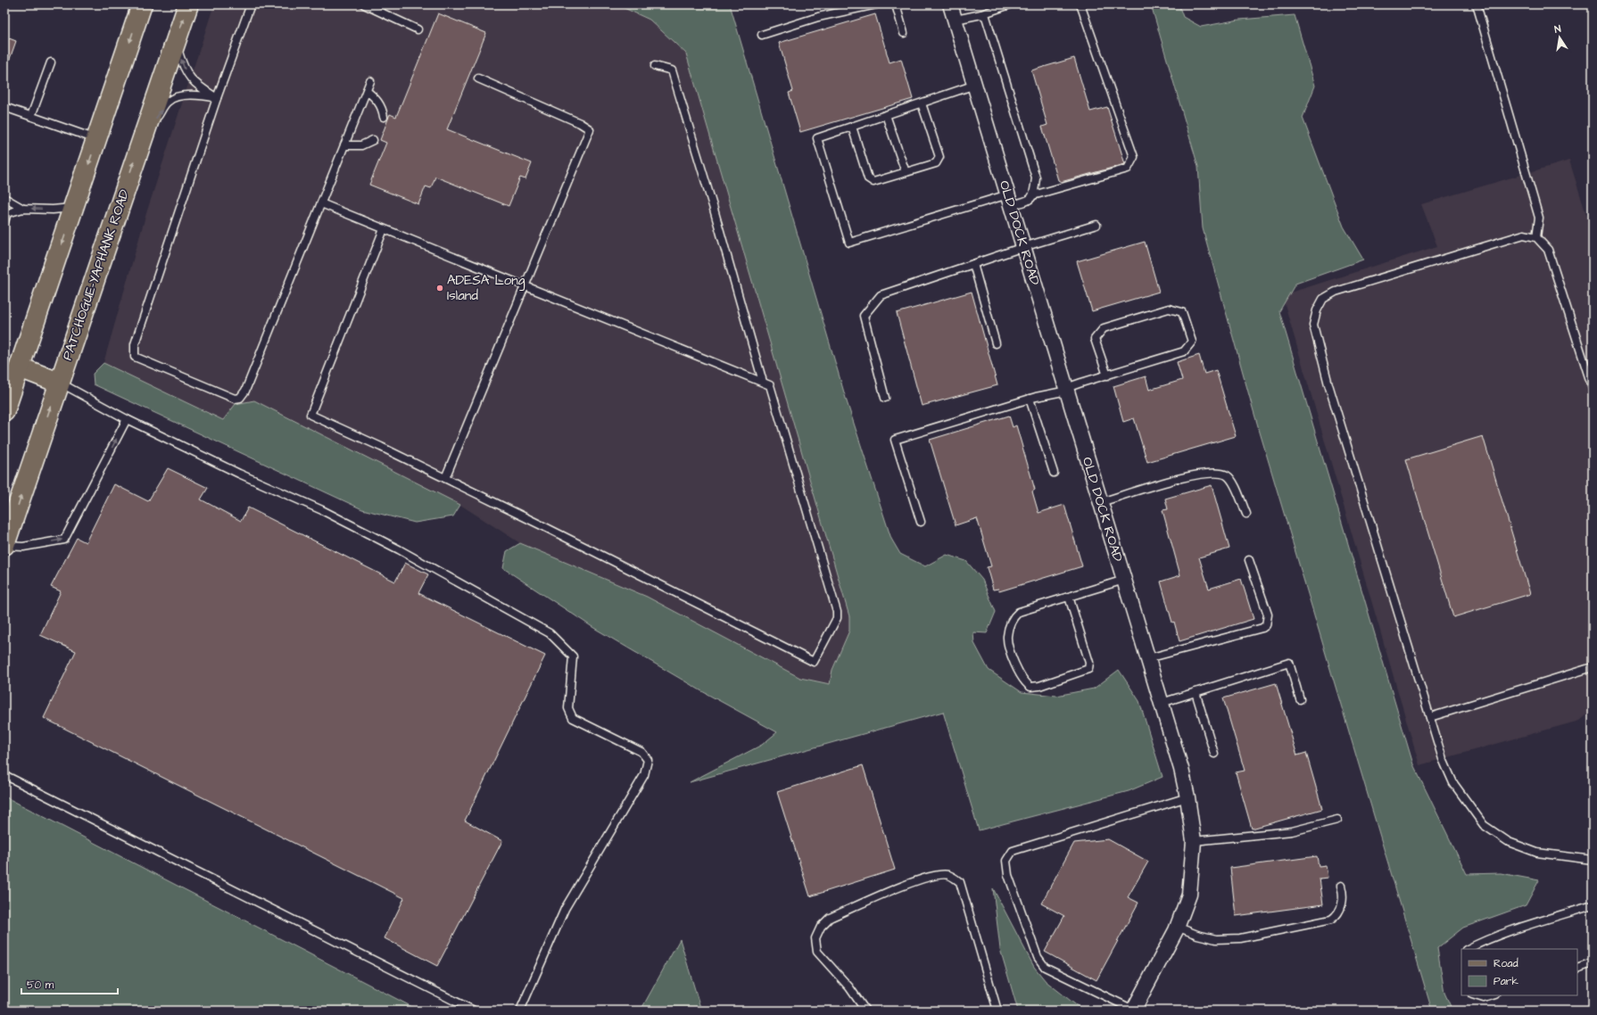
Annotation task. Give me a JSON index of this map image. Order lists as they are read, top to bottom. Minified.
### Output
{"streets":{"main road":["PATCHOGUE-YAPHANK ROAD"],"street":["OLD DOCK ROAD"]},"places":["ADESA Long Island"],"legend":["Road","Park"],"scale_bar":"50 m","north":"top"}
